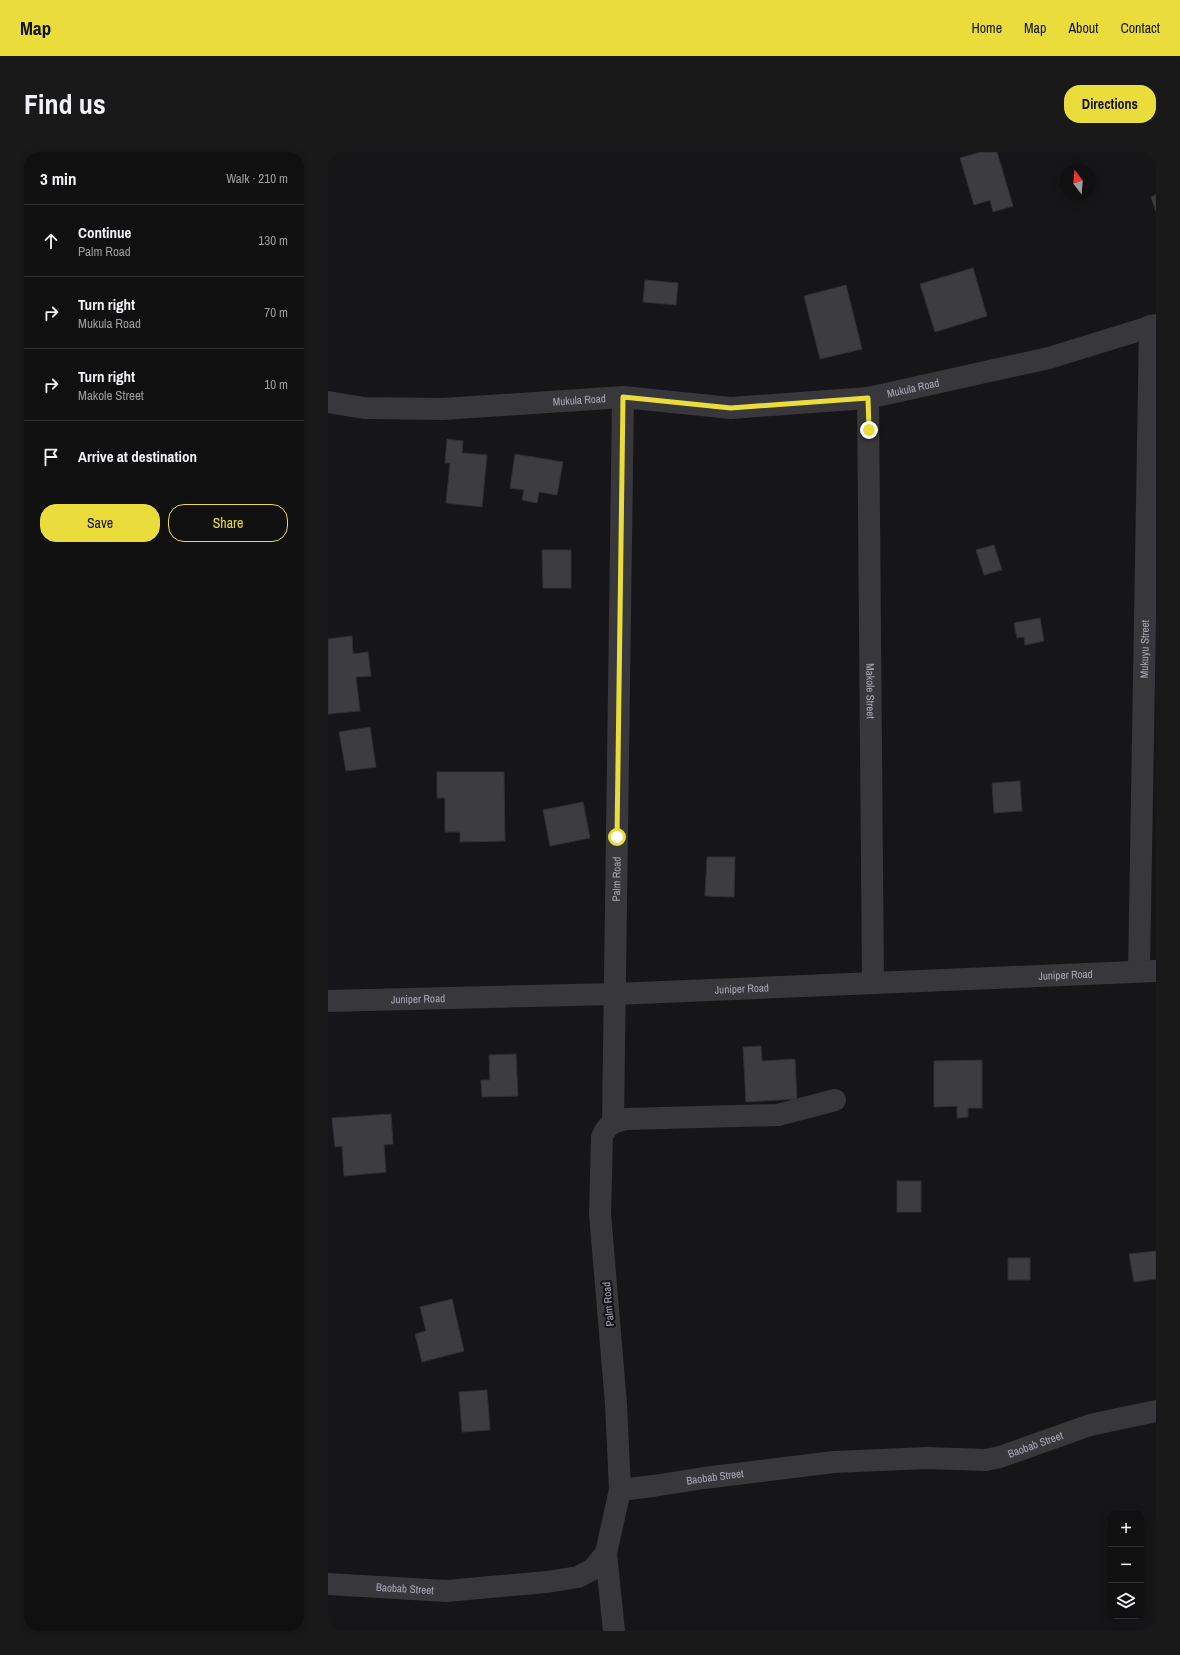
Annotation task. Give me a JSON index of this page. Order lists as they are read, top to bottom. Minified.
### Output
{"streets":{"street":["Mukula Road","Mukuyu Street","Makole Street","Palm Road","Juniper Road","Baobab Street"]},"crossings":[["Mukula Road","Mukuyu Street"],["Mukula Road","Makole Street"],["Mukula Road","Palm Road"],["Mukuyu Street","Juniper Road"],["Makole Street","Juniper Road"],["Palm Road","Juniper Road"],["Palm Road","Baobab Street"]],"north":"top","page":{"header":"Map","nav":["Home","Map","About","Contact"],"title":"Find us","buttons":["Directions",["Save","Share"]],"heading":["3 min","Walk · 210 m"],"list":[["Continue","Palm Road","130 m"],["Turn right","Mukula Road","70 m"],["Turn right","Makole Street","10 m"],"Arrive at destination"],"map_buttons":["+","−"]}}
